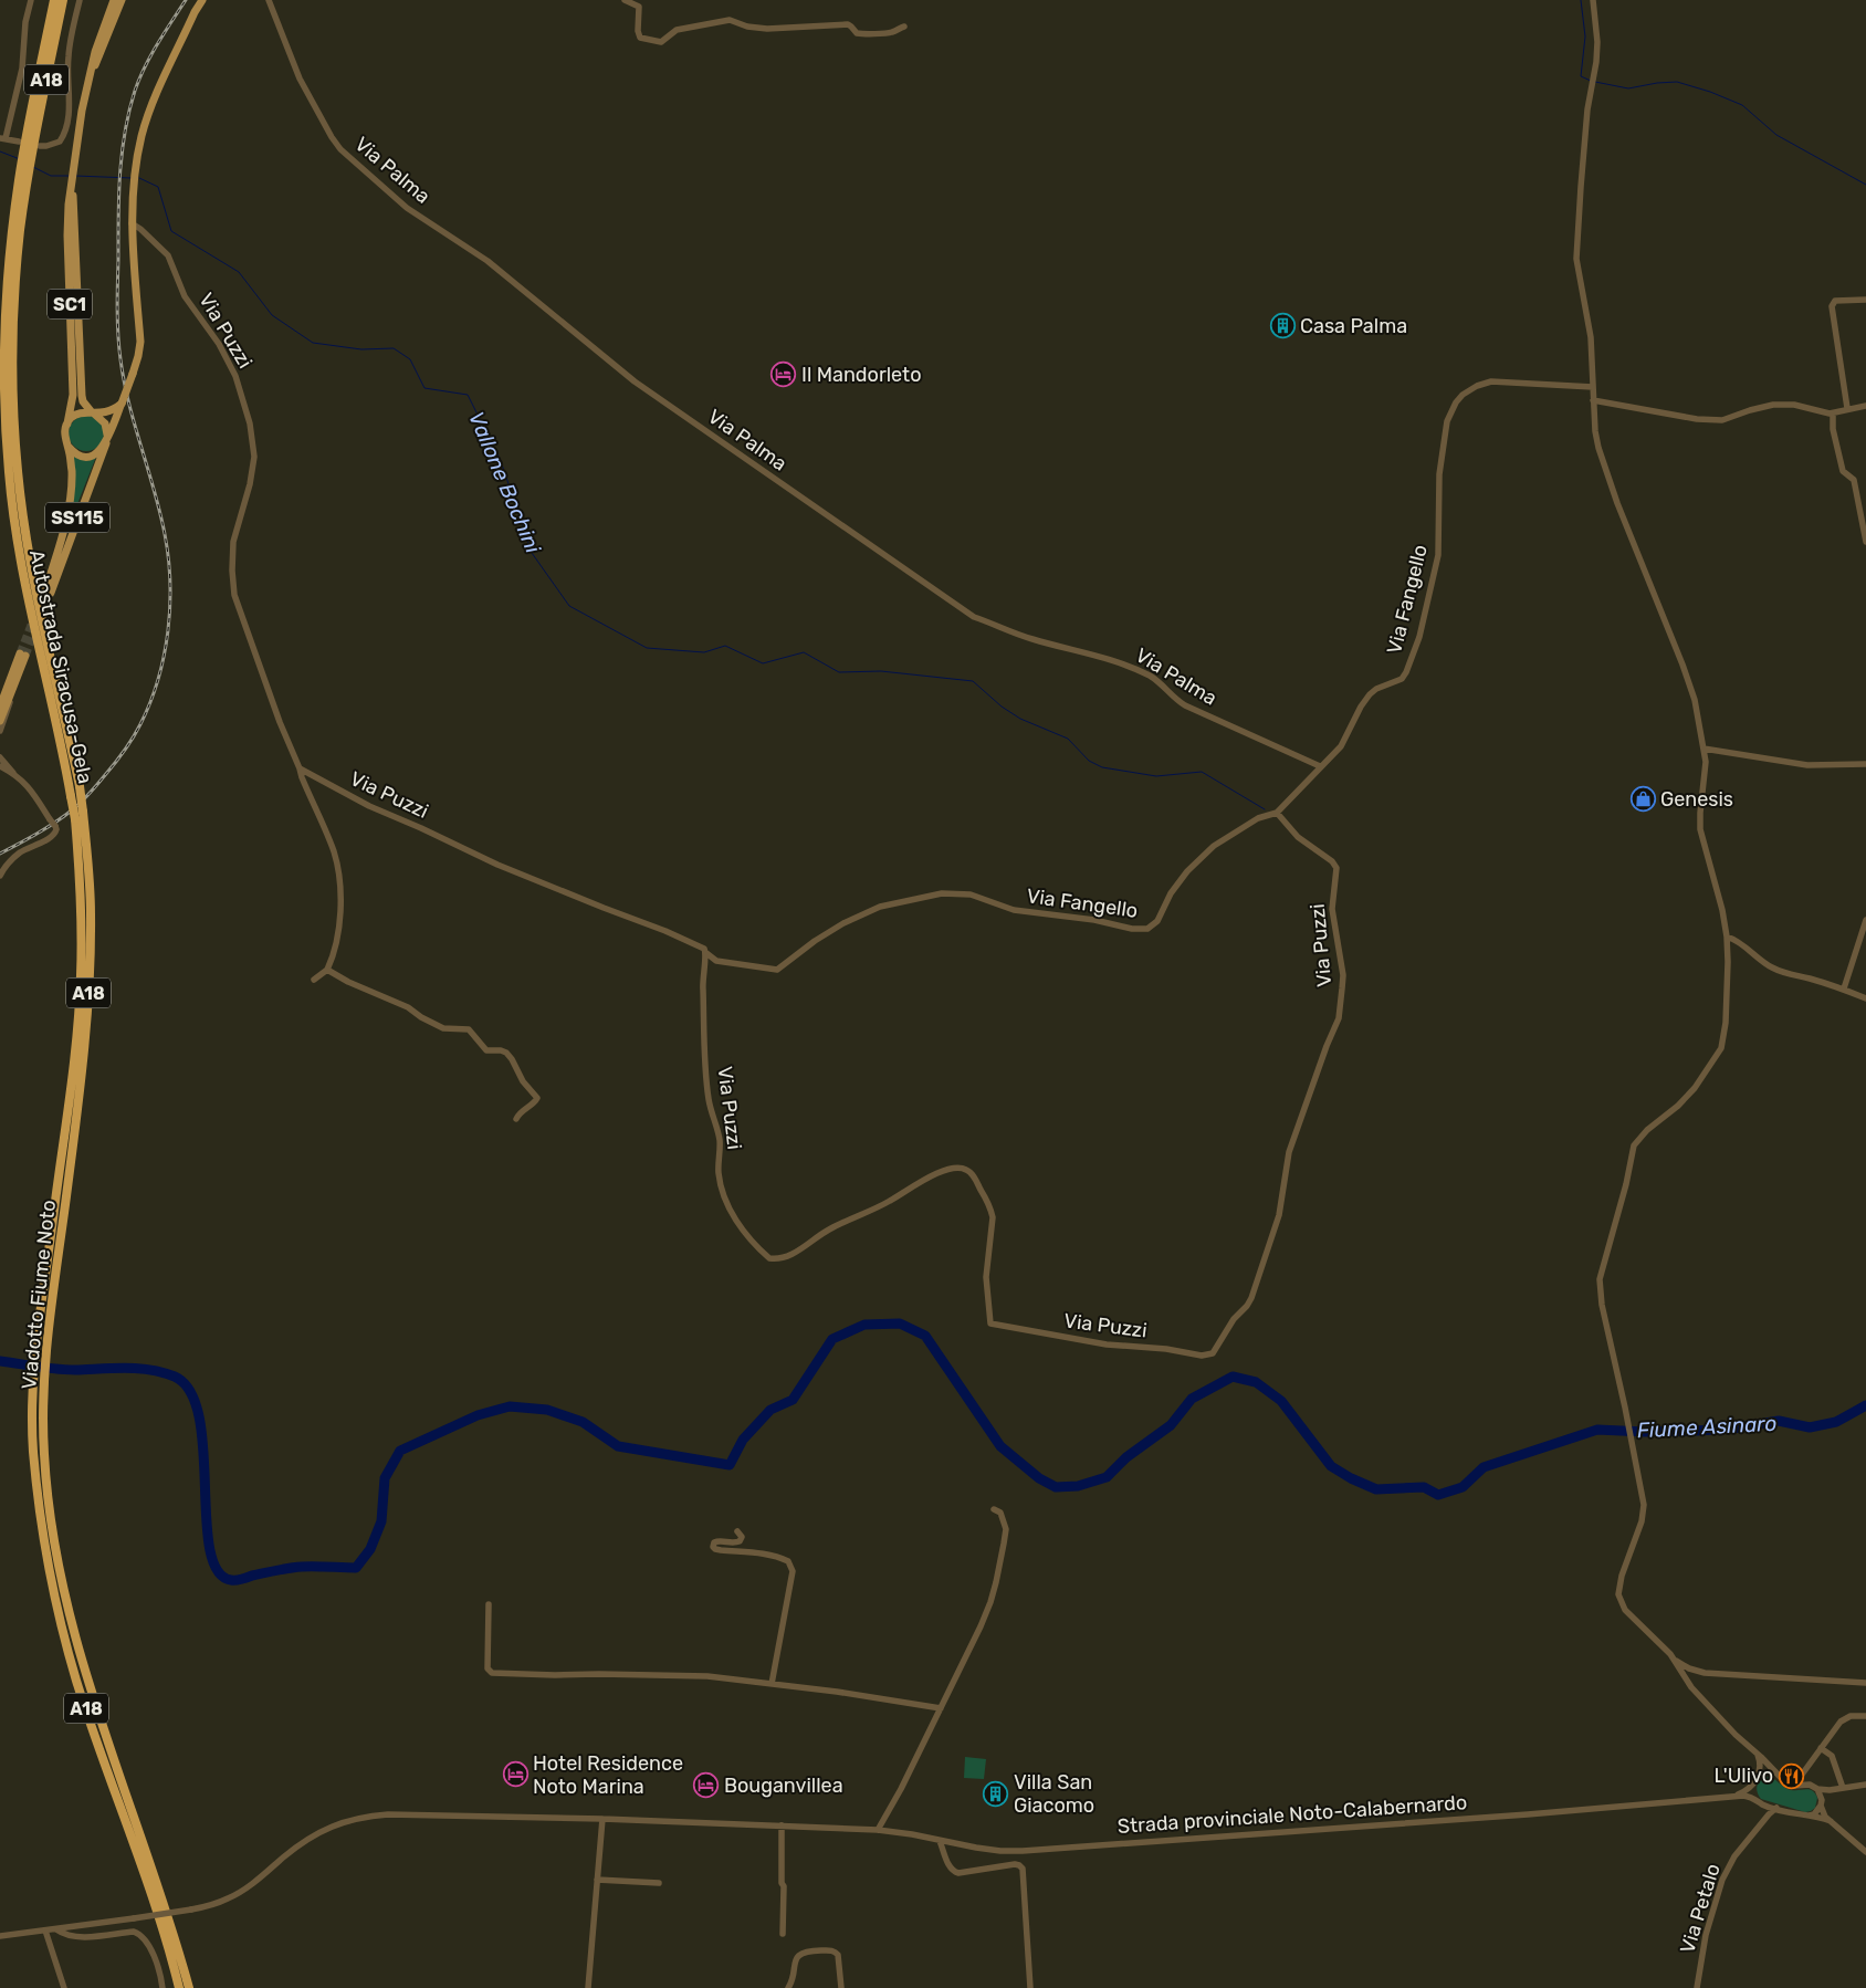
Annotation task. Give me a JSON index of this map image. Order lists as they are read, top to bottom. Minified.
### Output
{"streets":{"highway":["A18","Autostrada Siracusa-Gela","Viadotto Fiume Noto"],"main road":["SC1","SS115"],"street":["Via Palma","Via Puzzi","Via Fangello","Strada provinciale Noto-Calabernardo","Via Petalo"]},"crossings":[["A18","Autostrada Siracusa-Gela"],["Via Palma","Via Fangello"],["SC1","SS115"],["Via Puzzi","Via Fangello"],["Autostrada Siracusa-Gela","Viadotto Fiume Noto"]],"water":["Vallone Bochini","Fiume Asinaro"],"places":{"building":["Casa Palma","Villa San Giacomo"],"hotel":["Il Mandorleto","Hotel Residence Noto Marina","Bouganvillea"],"shop":["Genesis"],"restaurant":["L'Ulivo"]}}
